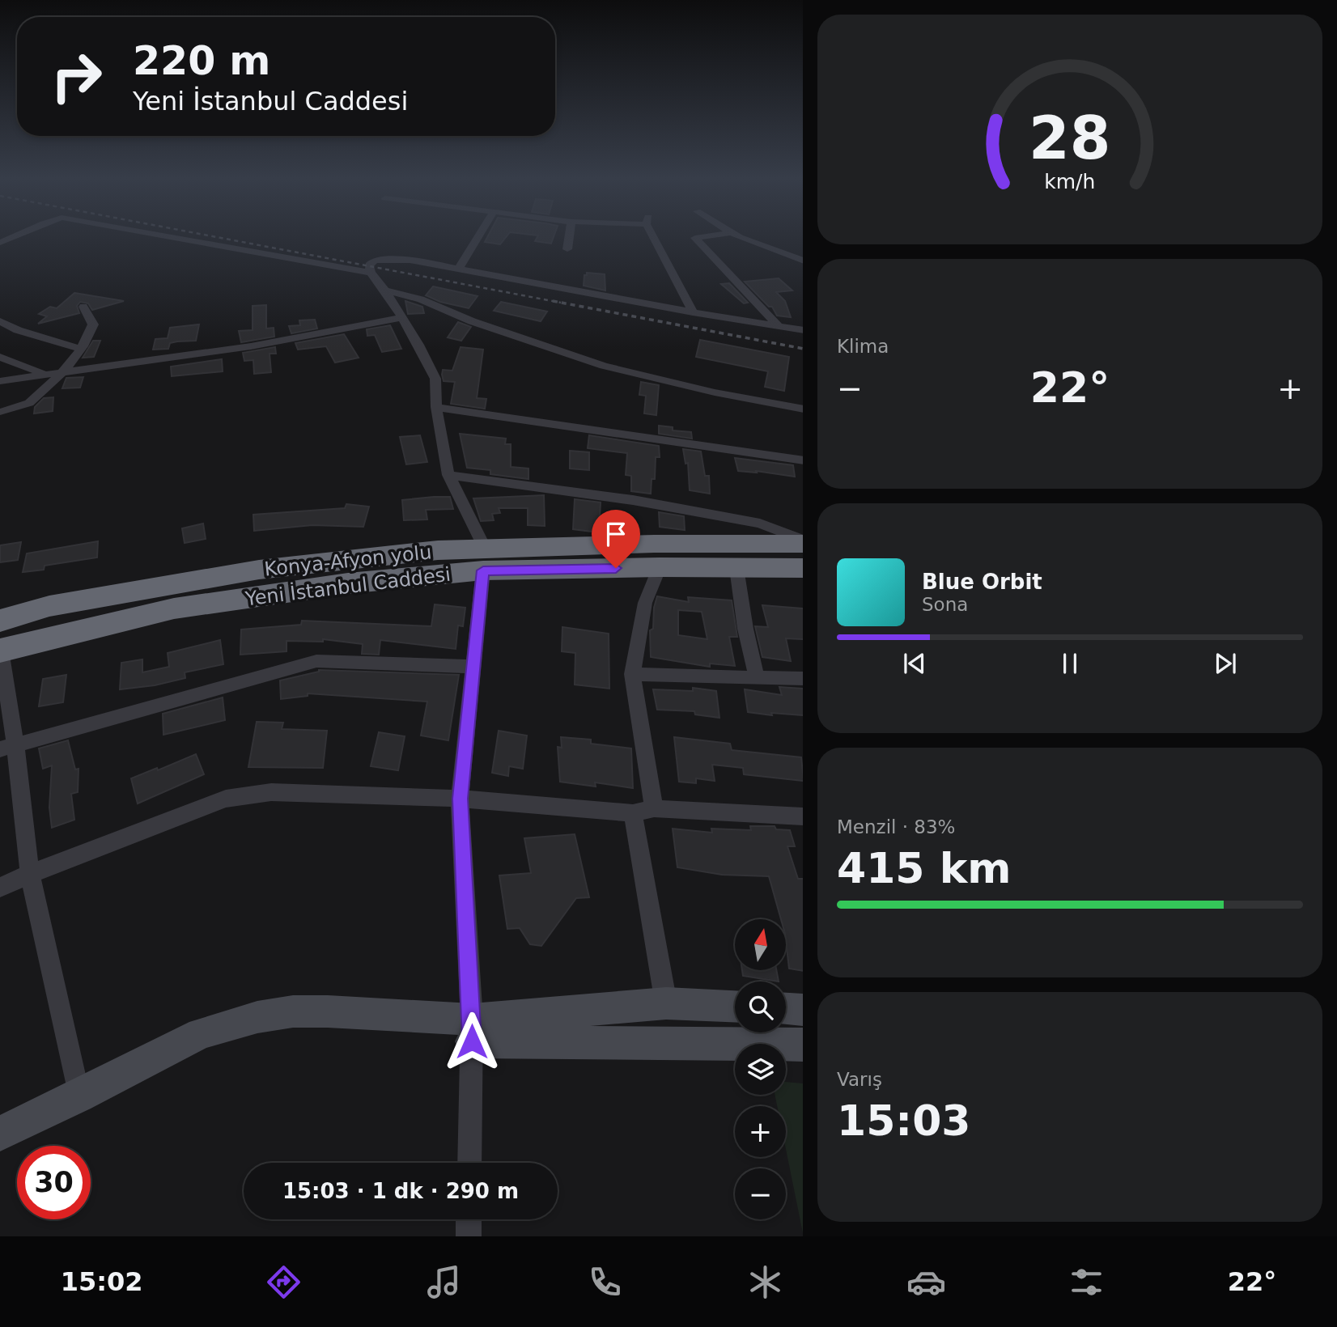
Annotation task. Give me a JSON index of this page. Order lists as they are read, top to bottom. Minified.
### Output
{"streets":{"highway":["Konya-Afyon yolu","Yeni İstanbul Caddesi"]},"crossings":[["Konya-Afyon yolu","Yeni İstanbul Caddesi"]],"north":"top","page":{"turn":["220 m","Yeni İstanbul Caddesi"],"tile":["Klima",["Menzil · 83%","415 km"],["Varış","15:03"]],"heat":["−","22°","+"],"song":["Blue Orbit","Sona"],"map_buttons":["+","−"],"limit":"30","trip":"15:03 · 1 dk · 290 m","tabs":["15:02","22°"],"gauge":["28","km/h"]}}
